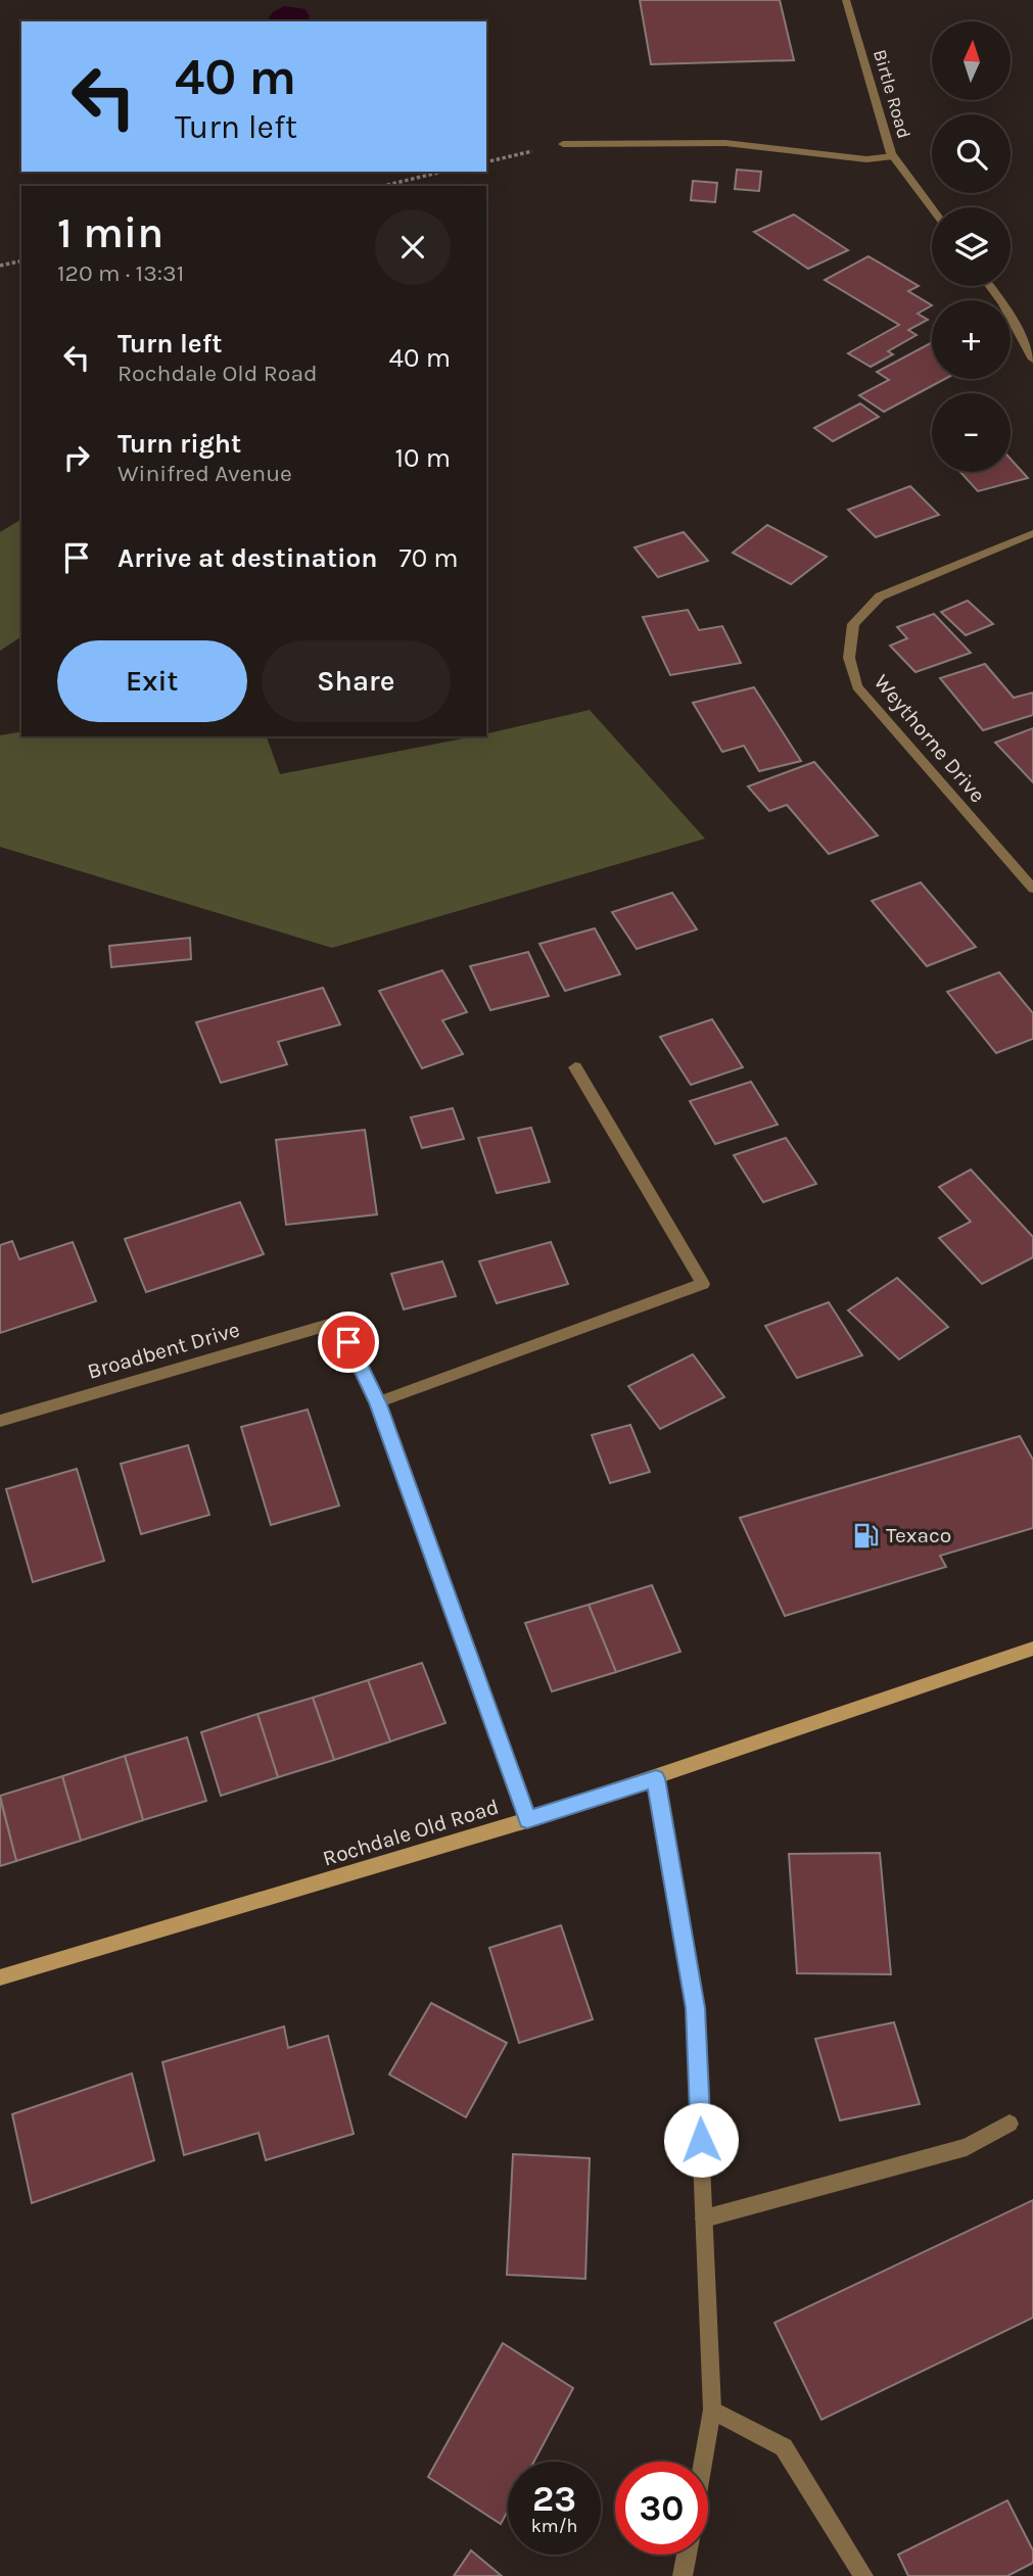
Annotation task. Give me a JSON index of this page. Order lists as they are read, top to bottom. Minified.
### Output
{"streets":{"main road":["Rochdale Old Road"],"street":["Birtle Road","Weythorne Drive","Broadbent Drive"]},"places":{"fuel station":["Texaco"]},"north":"top","page":{"map_buttons":["+","−"],"turn":["40 m","Turn left"],"heading":["1 min","120 m · 13:31"],"list":[{"name":"Turn left","note":"Rochdale Old Road","value":"40 m"},{"name":"Turn right","note":"Winifred Avenue","value":"10 m"},{"name":"Arrive at destination","value":"70 m"}],"buttons":["Exit","Share"],"speed":"23 km/h","limit":"30"}}
